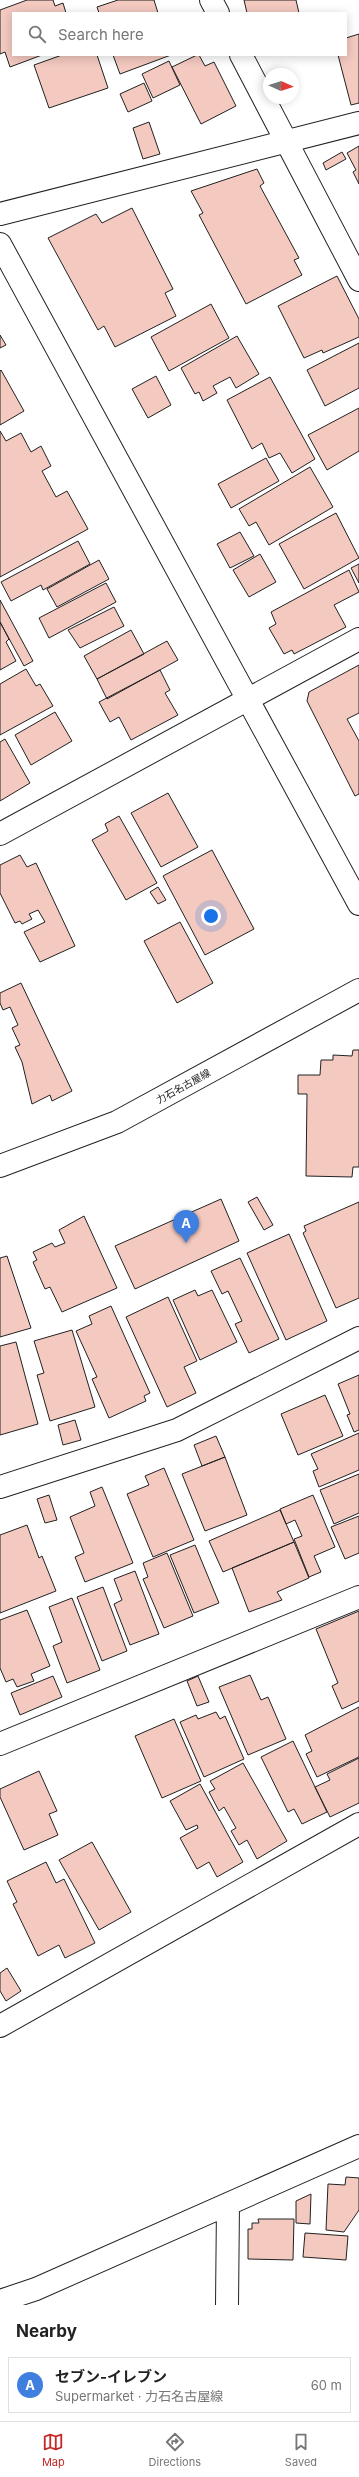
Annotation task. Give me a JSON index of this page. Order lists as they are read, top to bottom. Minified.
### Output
{"streets":{"street":["力石名古屋線"]},"north":"right","page":{"search":"Search here","pins":"A","heading":"Nearby","list":[{"mark":"A","name":"セブン-イレブン","note":"Supermarket · 力石名古屋線","value":"60 m"}],"nav":["Map","Directions","Saved"]}}
